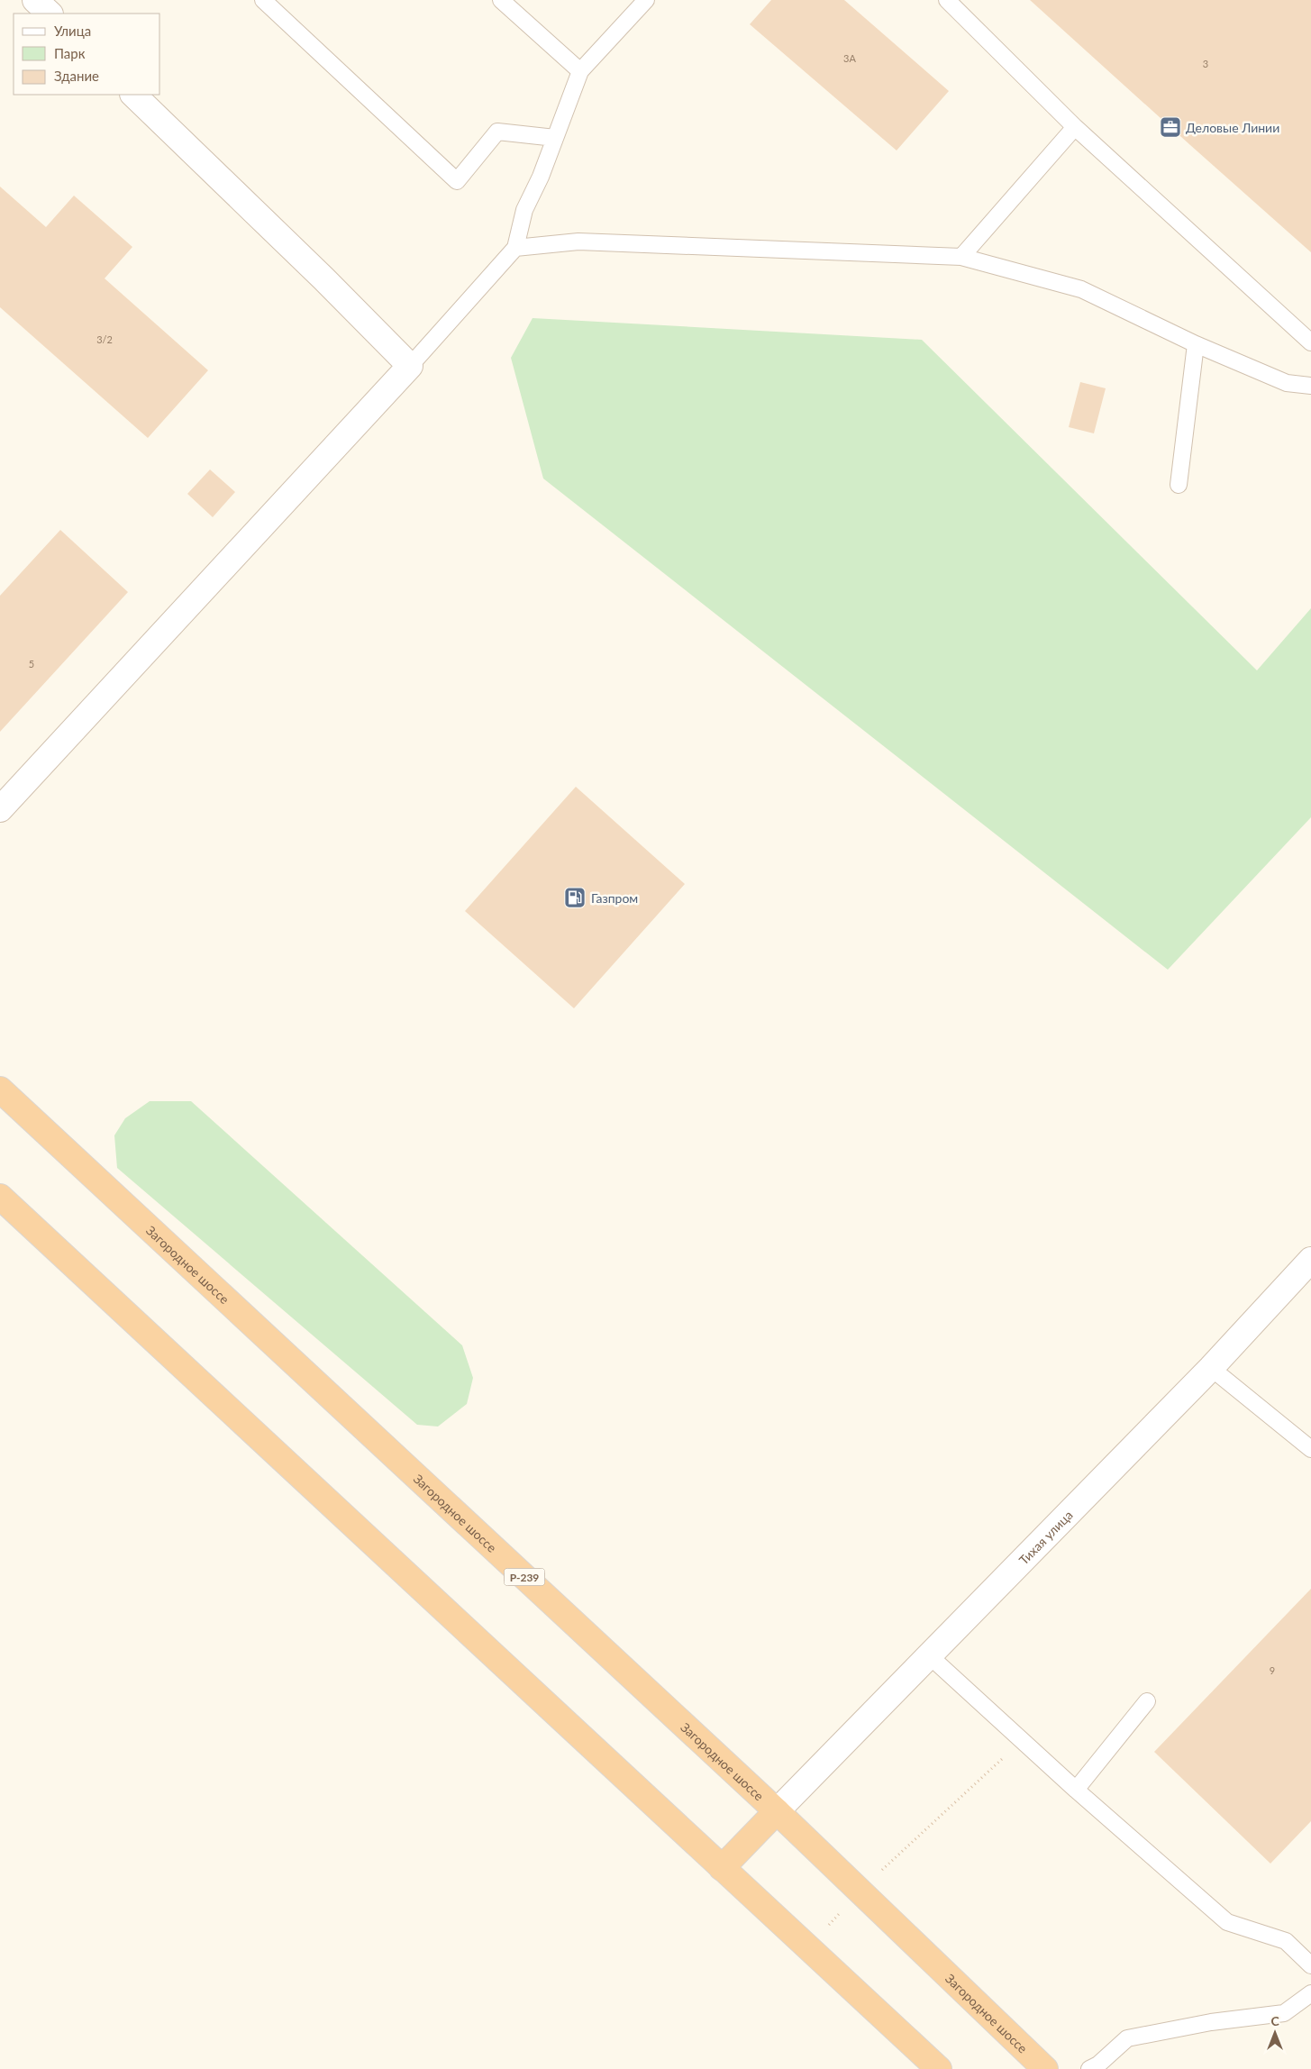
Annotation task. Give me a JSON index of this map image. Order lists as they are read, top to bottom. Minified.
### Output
{"streets":{"highway":["Загородное шоссе","Р-239"],"street":["Тихая улица"]},"crossings":[["Загородное шоссе","Тихая улица"]],"places":{"office":["Деловые Линии"],"fuel station":["Газпром"]},"house_numbers":["3А","3","3/2","5","9"],"legend":["Улица","Парк","Здание"],"north":"top"}
